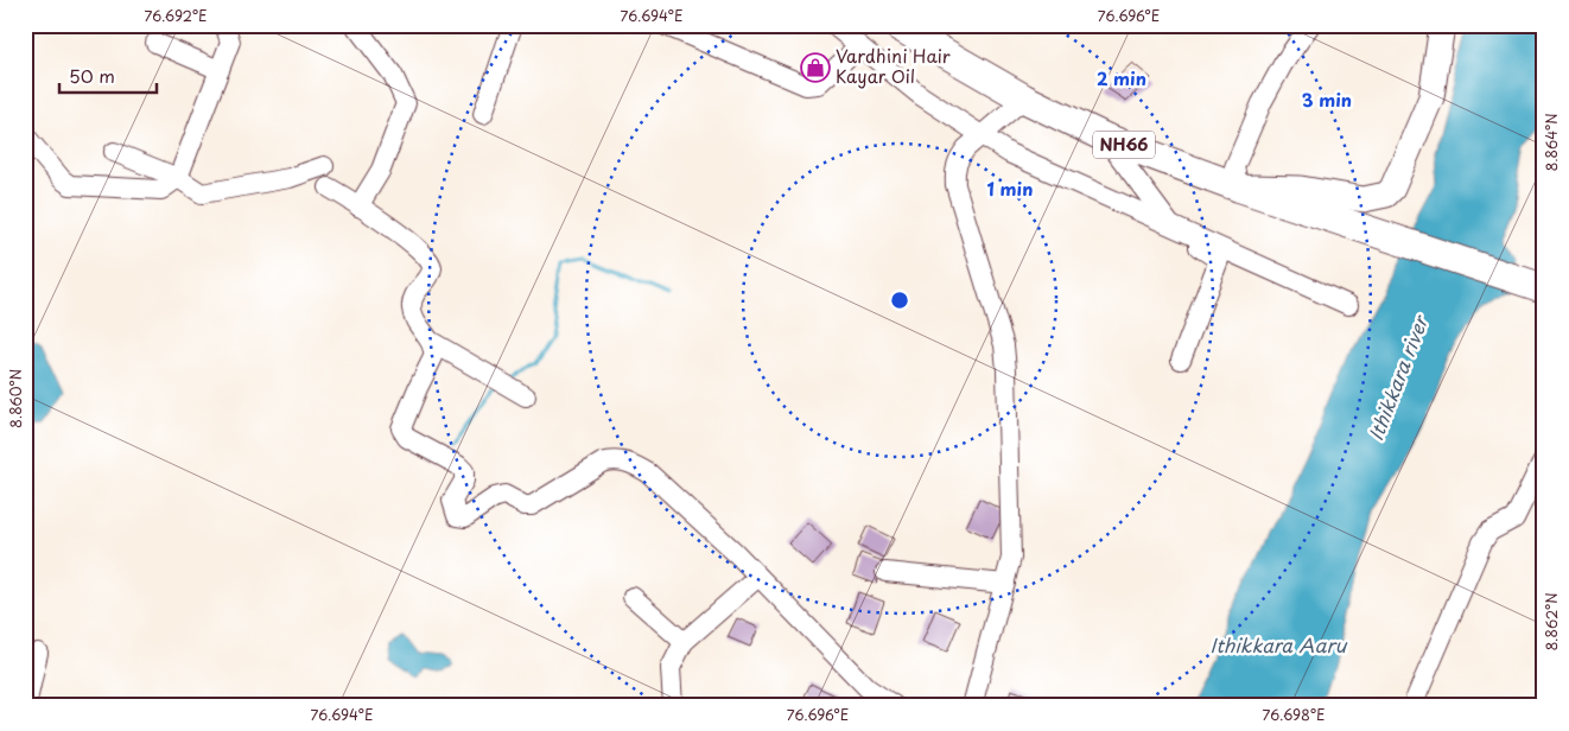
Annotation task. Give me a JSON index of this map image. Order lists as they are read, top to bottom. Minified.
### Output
{"streets":{"highway":["NH66"]},"water":["Ithikkara river","Ithikkara Aaru"],"places":{"shop":["Vardhini Hair Kayar Oil"]},"scale_bar":"50 m","coordinates":["76.692°E","76.694°E","76.696°E","8.864°N","8.860°N","8.862°N","76.698°E"],"rings":["2 min","3 min","1 min"]}
